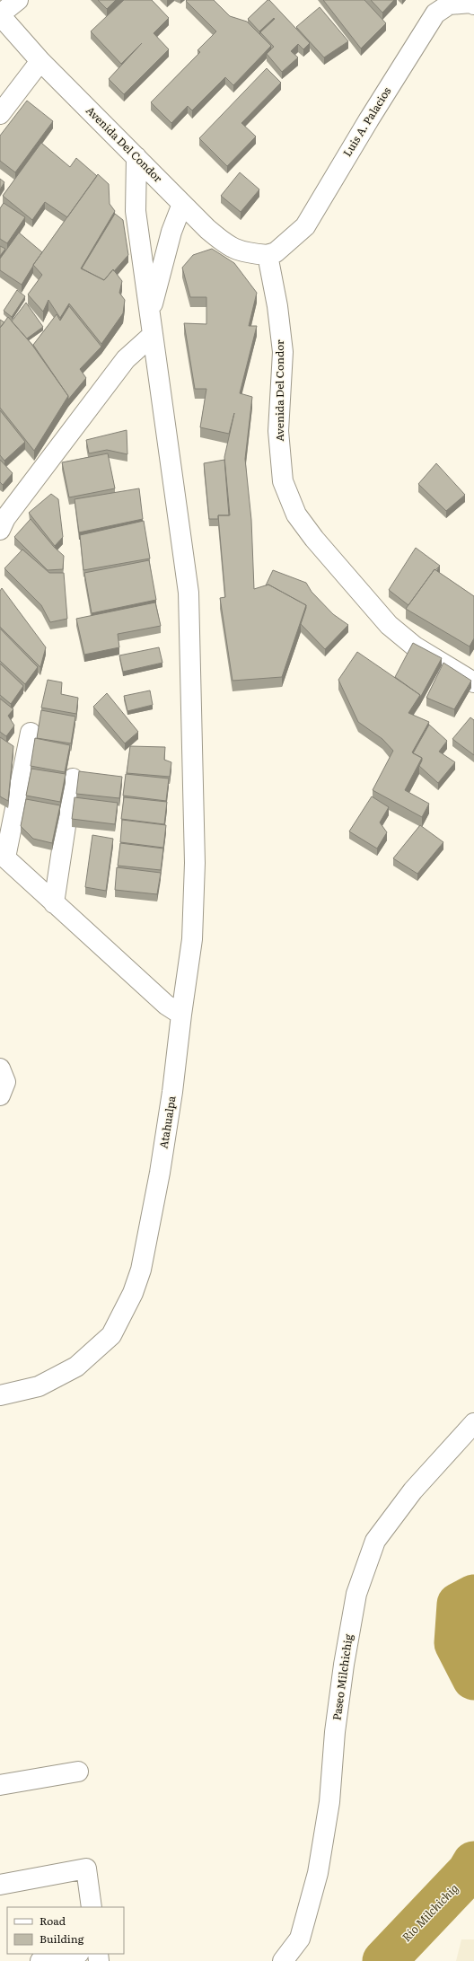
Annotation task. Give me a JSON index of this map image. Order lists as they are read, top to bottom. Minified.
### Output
{"streets":{"street":["Luis A. Palacios","Avenida Del Condor","Atahualpa","Paseo Milchichig"]},"crossings":[["Luis A. Palacios","Avenida Del Condor"],["Avenida Del Condor","Atahualpa"]],"water":["Río Milchichig"],"legend":["Road","Building"]}
